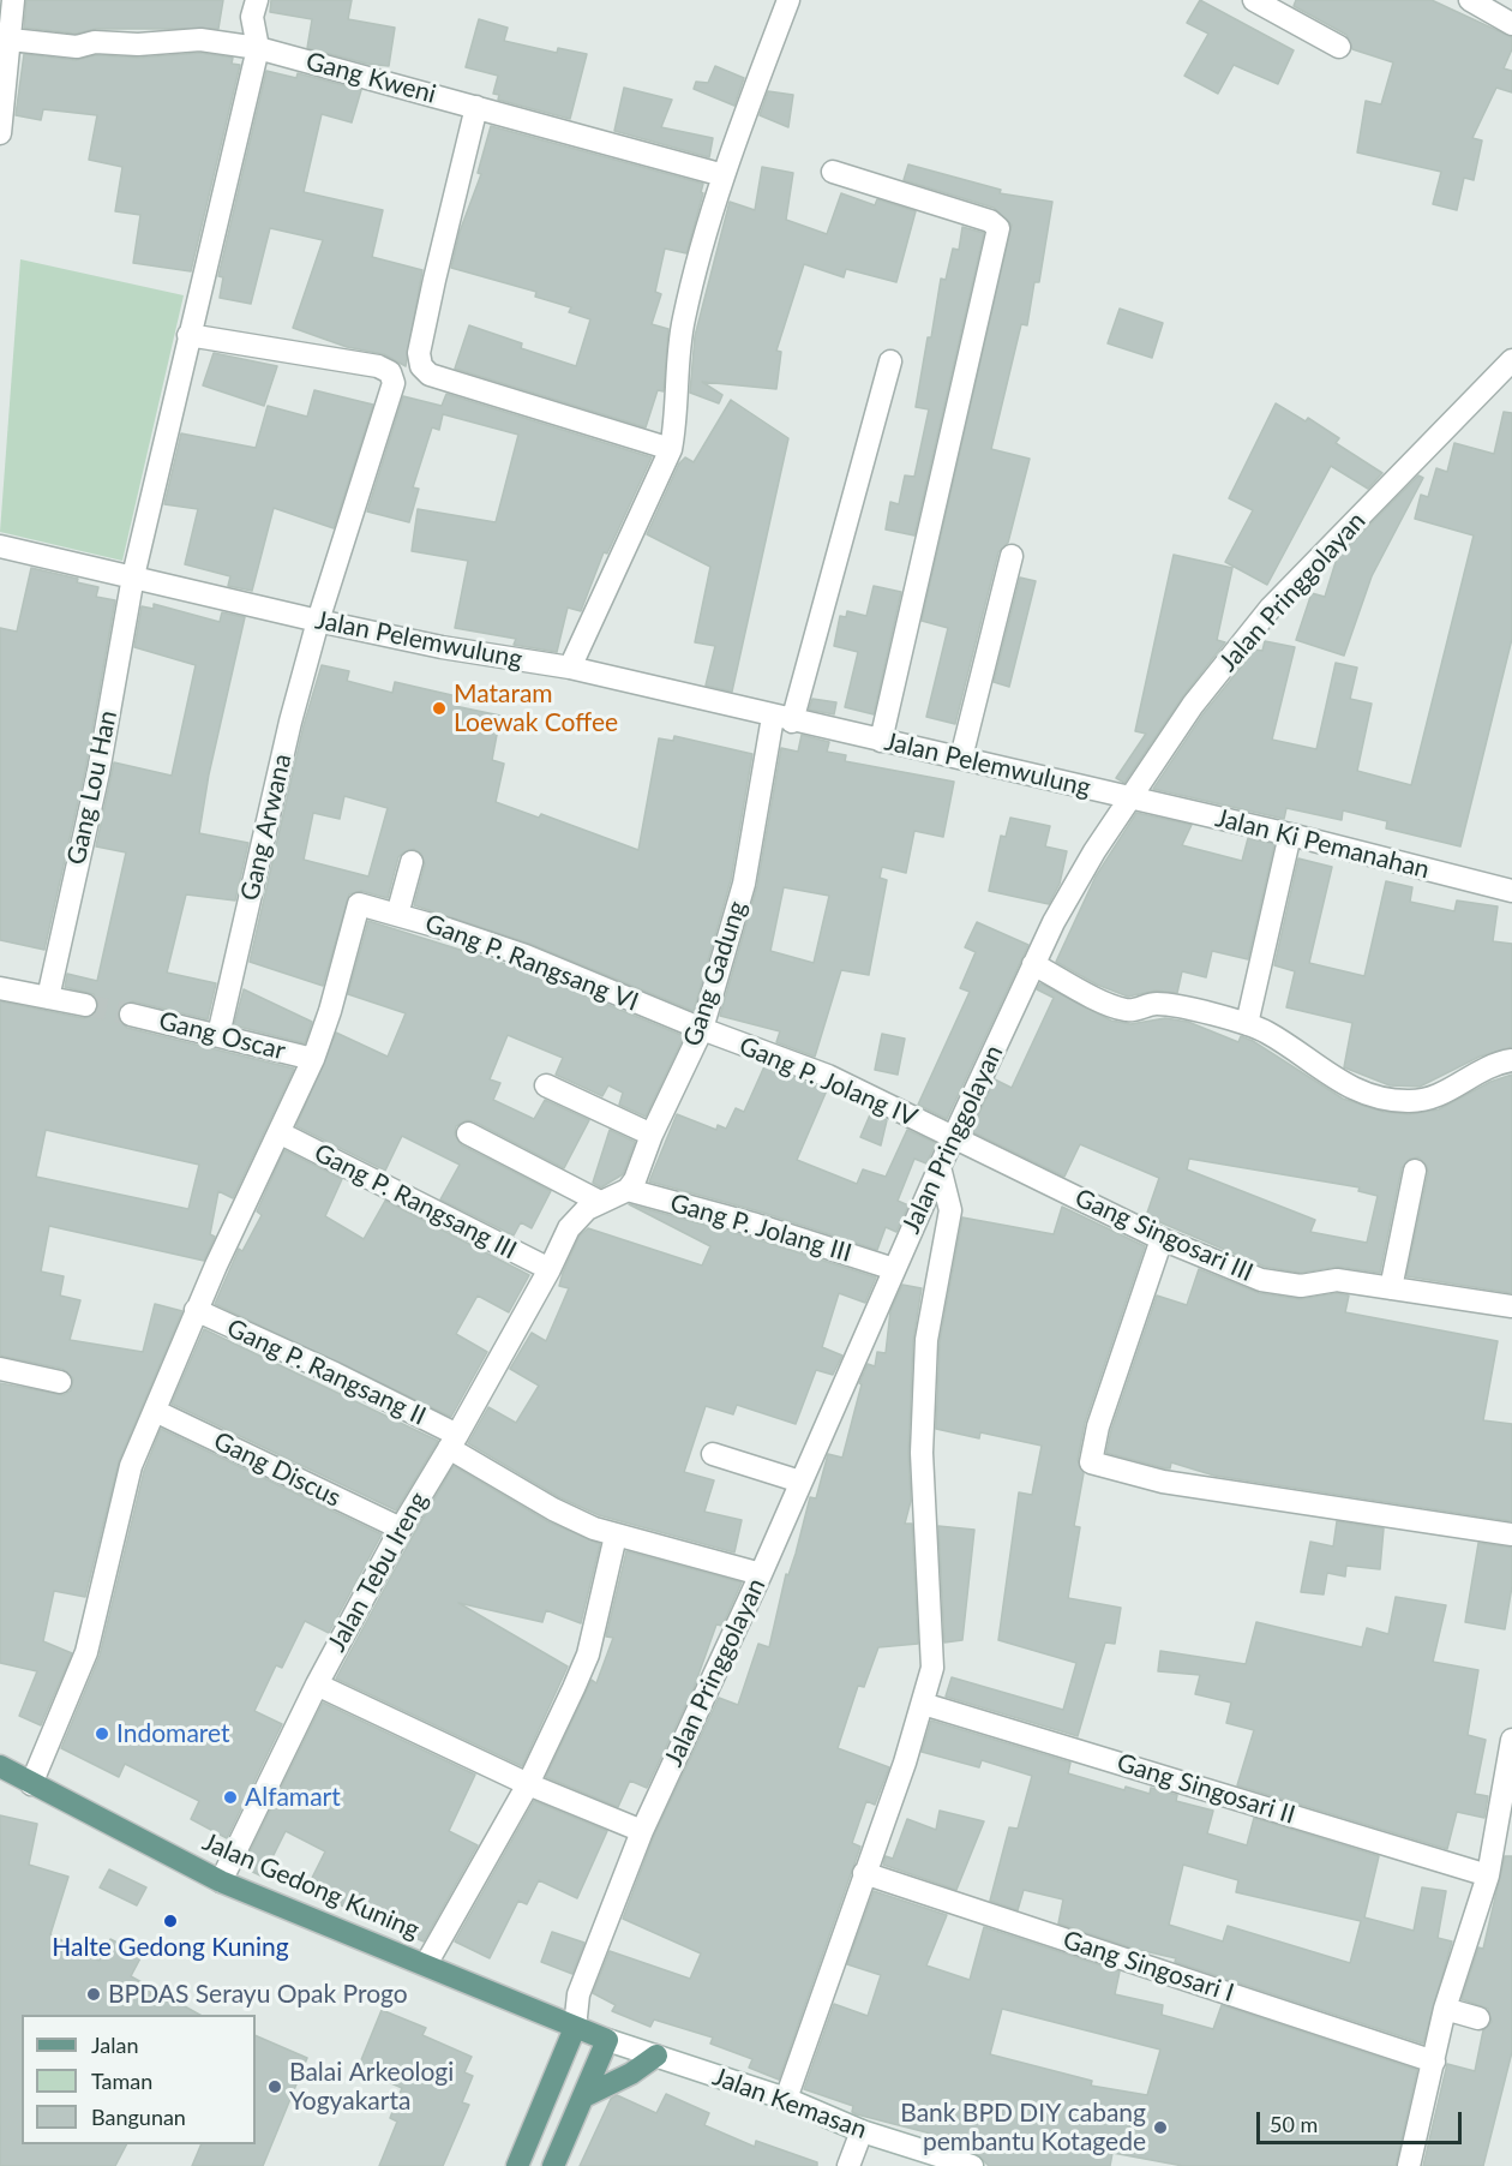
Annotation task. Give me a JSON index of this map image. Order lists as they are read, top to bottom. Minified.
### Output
{"streets":{"main road":["Jalan Gedong Kuning"],"street":["Gang Kweni","Jalan Pringgolayan","Jalan Pelemwulung","Gang Lou Han","Gang Arwana","Jalan Ki Pemanahan","Gang P. Rangsang VI","Gang Gadung","Gang Oscar","Gang P. Jolang IV","Gang P. Rangsang III","Gang P. Jolang III","Gang Singosari III","Gang P. Rangsang II","Gang Discus","Jalan Tebu Ireng","Gang Singosari II","Gang Singosari I","Jalan Kemasan"]},"crossings":[["Gang Kweni","Gang Lou Han"],["Jalan Pringgolayan","Jalan Pelemwulung"],["Jalan Pringgolayan","Jalan Ki Pemanahan"],["Jalan Pringgolayan","Gang P. Jolang IV"],["Jalan Pringgolayan","Gang P. Jolang III"],["Jalan Pringgolayan","Gang Singosari III"],["Jalan Pringgolayan","Gang P. Rangsang II"],["Jalan Pringgolayan","Jalan Gedong Kuning"],["Jalan Pelemwulung","Gang Lou Han"],["Jalan Pelemwulung","Gang Arwana"],["Jalan Pelemwulung","Jalan Ki Pemanahan"],["Jalan Pelemwulung","Gang Gadung"],["Gang Lou Han","Gang Arwana"],["Gang Arwana","Gang Oscar"],["Gang P. Rangsang VI","Gang Gadung"],["Gang P. Rangsang VI","Gang Oscar"],["Gang P. Rangsang VI","Gang P. Jolang IV"],["Gang Gadung","Gang P. Jolang IV"],["Gang Gadung","Gang P. Jolang III"],["Gang P. Jolang IV","Gang Singosari III"],["Gang P. Rangsang III","Jalan Tebu Ireng"],["Gang P. Rangsang II","Jalan Tebu Ireng"],["Gang Discus","Jalan Tebu Ireng"],["Jalan Tebu Ireng","Jalan Gedong Kuning"],["Jalan Gedong Kuning","Jalan Kemasan"]],"places":["Mataram Loewak Coffee","Indomaret","Alfamart","Halte Gedong Kuning","BPDAS Serayu Opak Progo","Balai Arkeologi Yogyakarta","Bank BPD DIY cabang pembantu Kotagede"],"legend":["Jalan","Taman","Bangunan"],"scale_bar":"50 m"}
